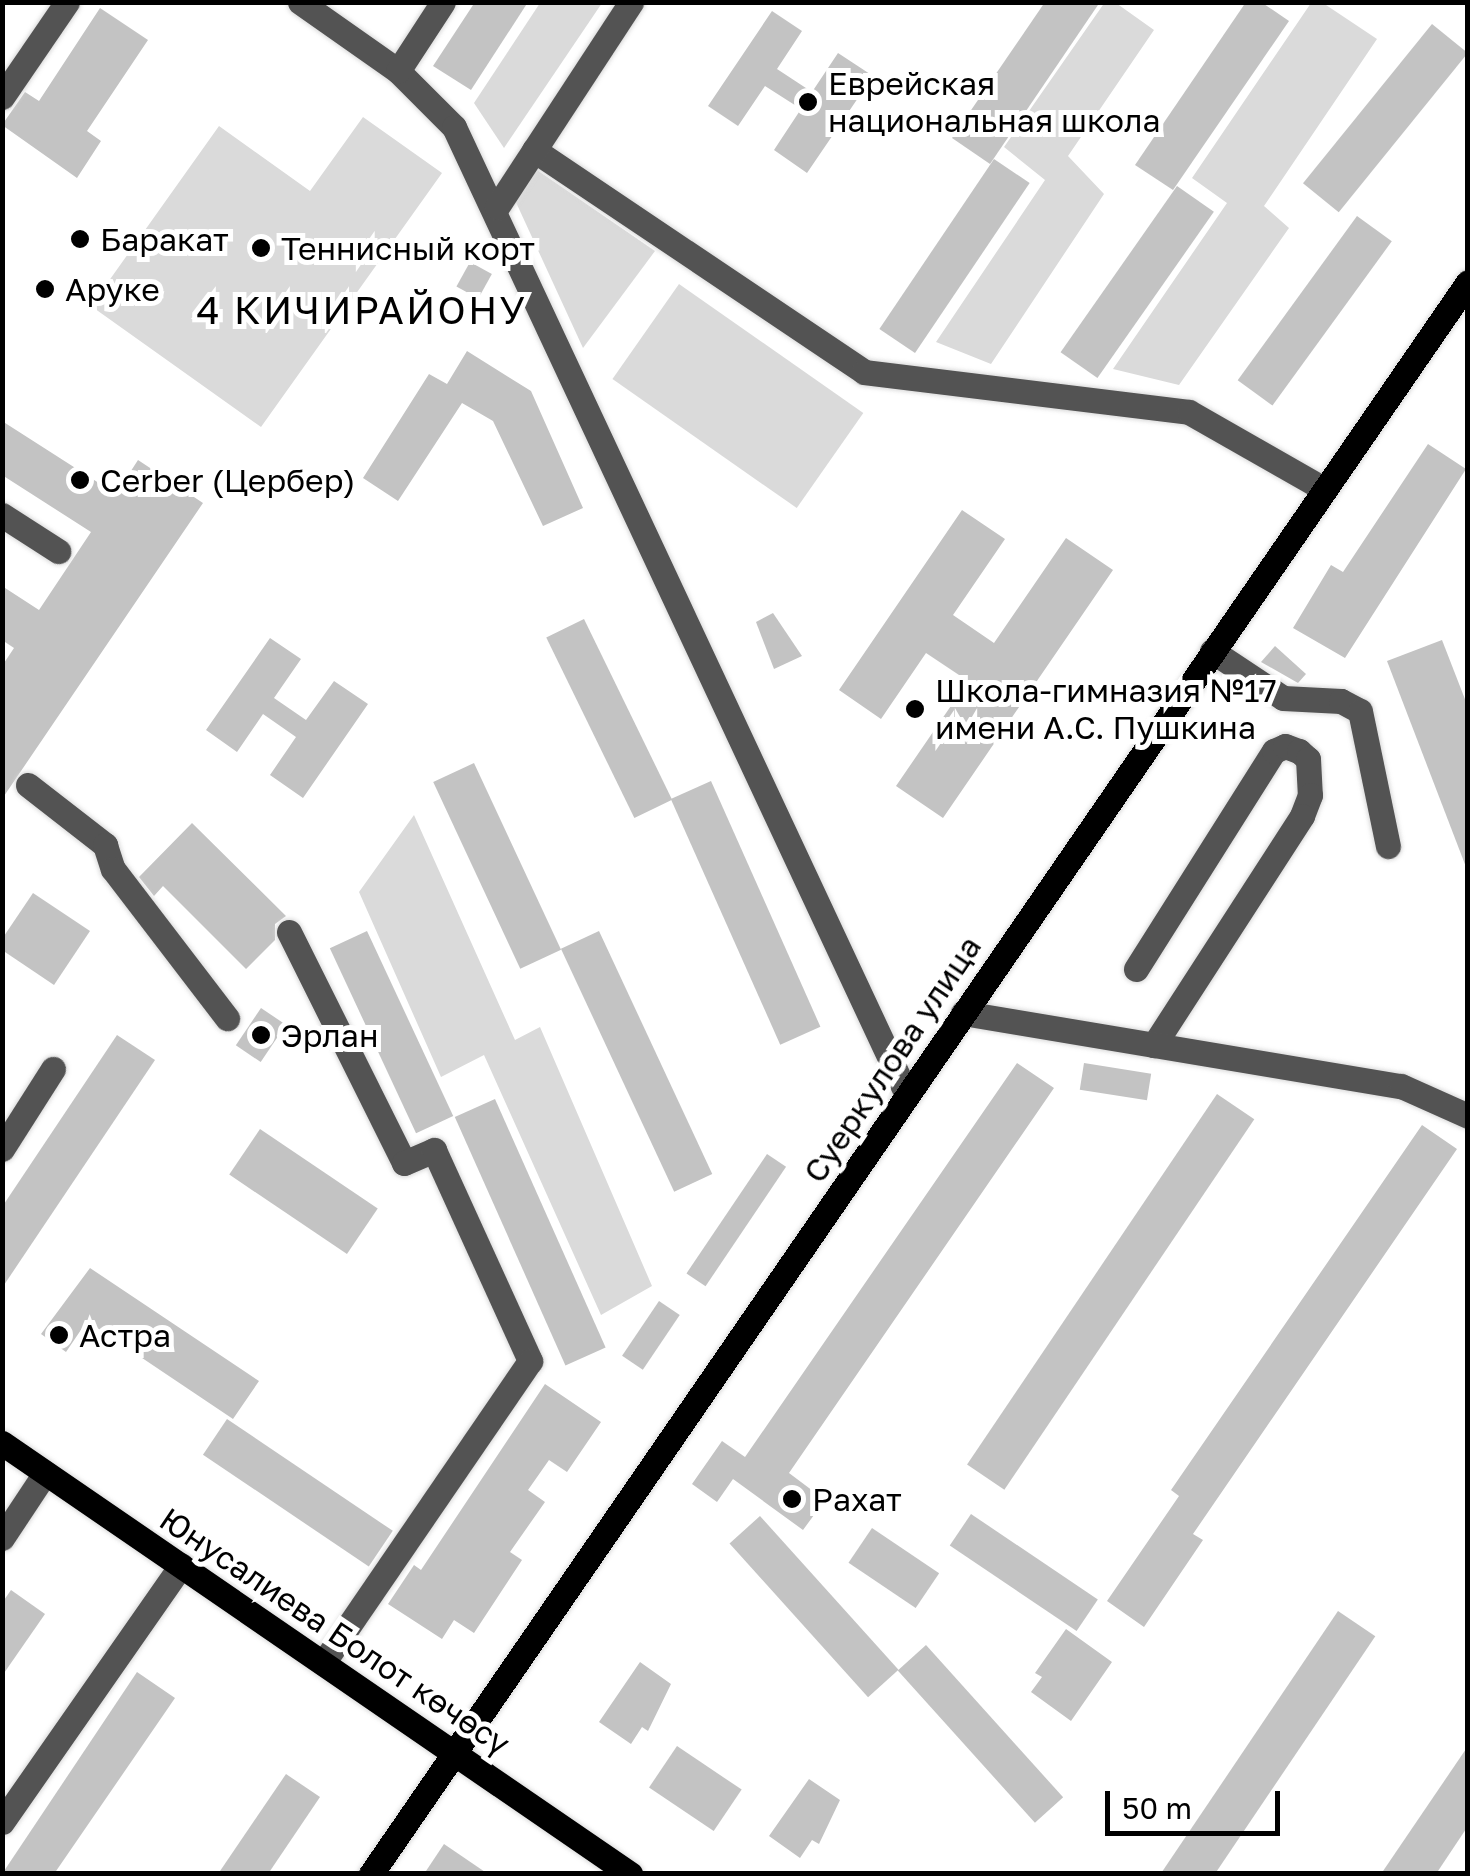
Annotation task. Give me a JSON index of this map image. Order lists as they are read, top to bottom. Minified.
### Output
{"streets":{"main road":["Суеркулова улица","Юнусалиева Болот көчөсү"]},"crossings":[["Суеркулова улица","Юнусалиева Болот көчөсү"]],"districts":["4 КИЧИРАЙОНУ"],"places":["Еврейская национальная школа","Баракат","Теннисный корт","Аруке","Cerber (Цербер)","Школа-гимназия №17 имени А.С. Пушкина","Эрлан","Астра","Рахат"],"scale_bar":"50 m"}
